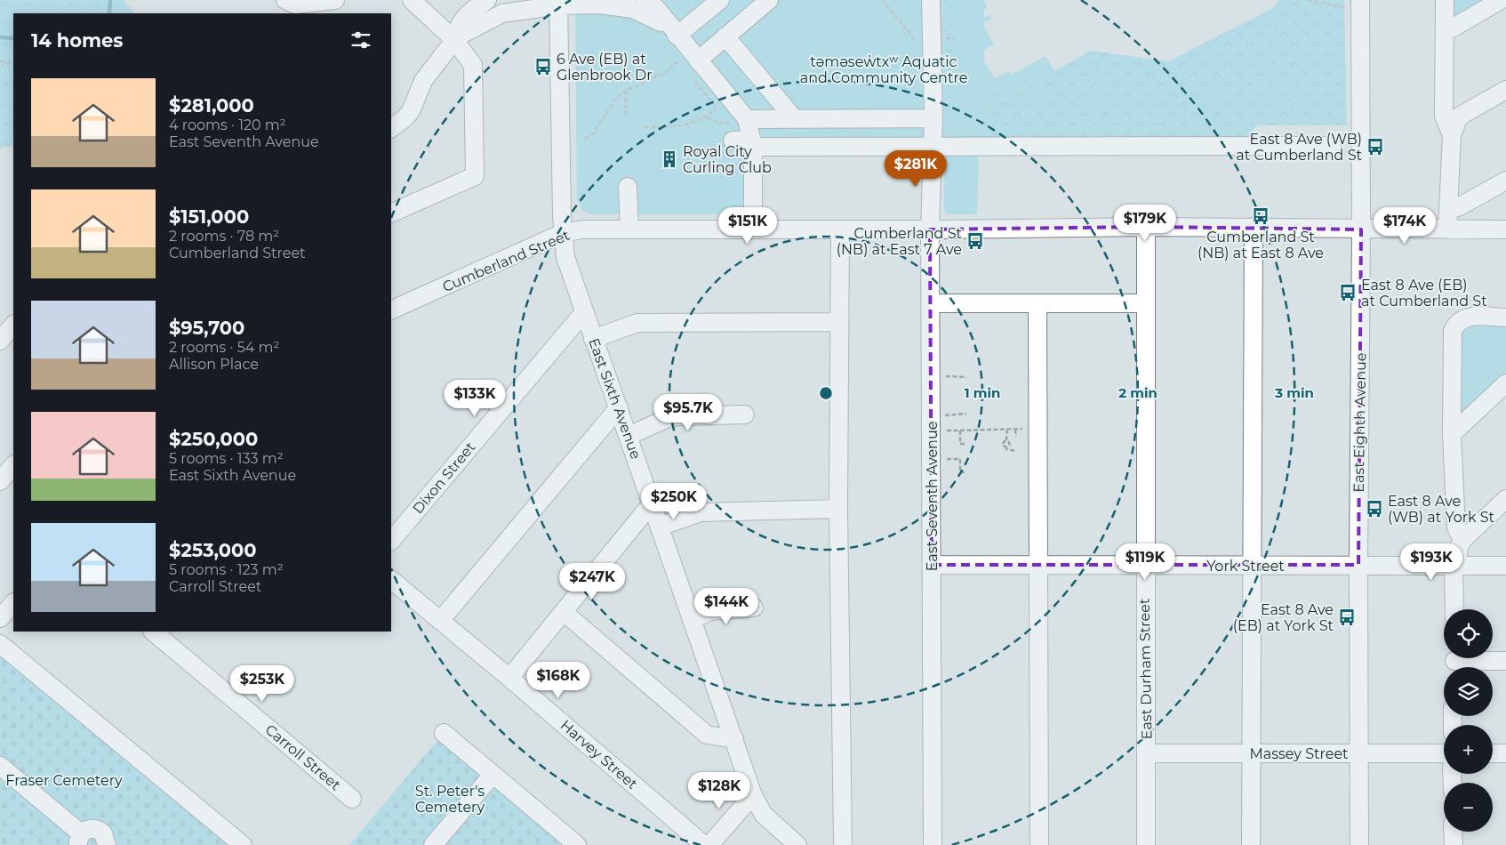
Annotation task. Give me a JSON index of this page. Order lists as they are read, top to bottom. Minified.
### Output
{"streets":{"street":["Cumberland Street","East Sixth Avenue","East Eighth Avenue","Dixon Street","East Seventh Avenue","York Street","East Durham Street","Massey Street","Harvey Street","Carroll Street"]},"crossings":[["Cumberland Street","East Sixth Avenue"],["Cumberland Street","East Eighth Avenue"],["Cumberland Street","East Seventh Avenue"],["Cumberland Street","East Durham Street"],["East Sixth Avenue","Dixon Street"],["East Eighth Avenue","York Street"],["East Eighth Avenue","Massey Street"],["East Seventh Avenue","York Street"],["York Street","East Durham Street"],["East Durham Street","Massey Street"]],"parks":["təməsew̓txʷ Aquatic and Community Centre","Fraser Cemetery","St. Peter's Cemetery"],"places":{"bus stop":["6 Ave (EB) at Glenbrook Dr","East 8 Ave (WB) at Cumberland St","Cumberland St (NB) at East 8 Ave","Cumberland St (NB) at East 7 Ave","East 8 Ave (EB) at Cumberland St","East 8 Ave (WB) at York St","East 8 Ave (EB) at York St"],"building":["Royal City Curling Club"]},"page":{"heading":"14 homes","list":[{"name":"$281,000","note":"4 rooms · 120 m² · East Seventh Avenue"},{"name":"$151,000","note":"2 rooms · 78 m² · Cumberland Street"},{"name":"$95,700","note":"2 rooms · 54 m² · Allison Place"},{"name":"$250,000","note":"5 rooms · 133 m² · East Sixth Avenue"},{"name":"$253,000","note":"5 rooms · 123 m² · Carroll Street"}],"price":["$281K","$179K","$151K","$174K","$133K","$95.7K","$250K","$119K","$193K","$247K","$144K","$168K","$253K","$128K"],"map_buttons":["+","−"]},"rings":["1 min","2 min","3 min"]}
